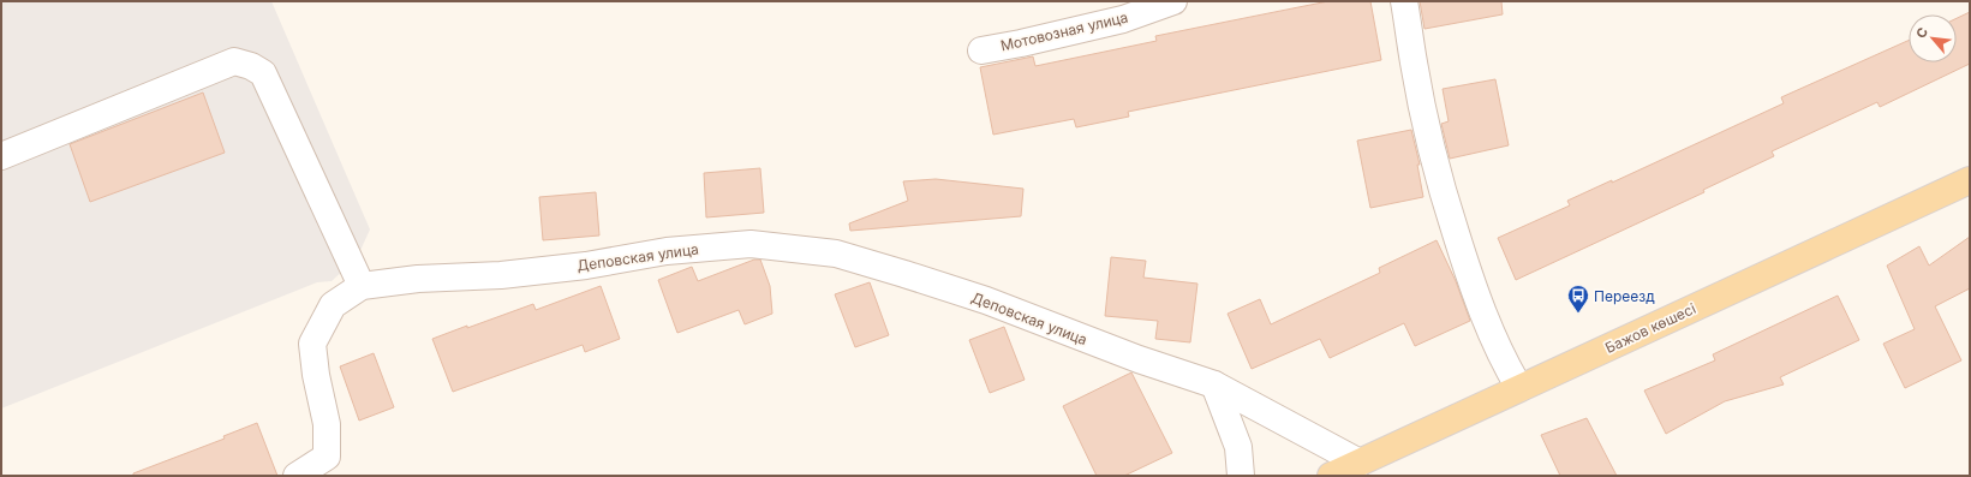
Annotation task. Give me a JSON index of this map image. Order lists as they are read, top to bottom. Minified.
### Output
{"streets":{"main road":["Бажов көшесі"],"street":["Мотовозная улица","Деповская улица"]},"crossings":[["Деповская улица","Бажов көшесі"]],"places":{"bus stop":["Переезд"]},"north":"top left"}
